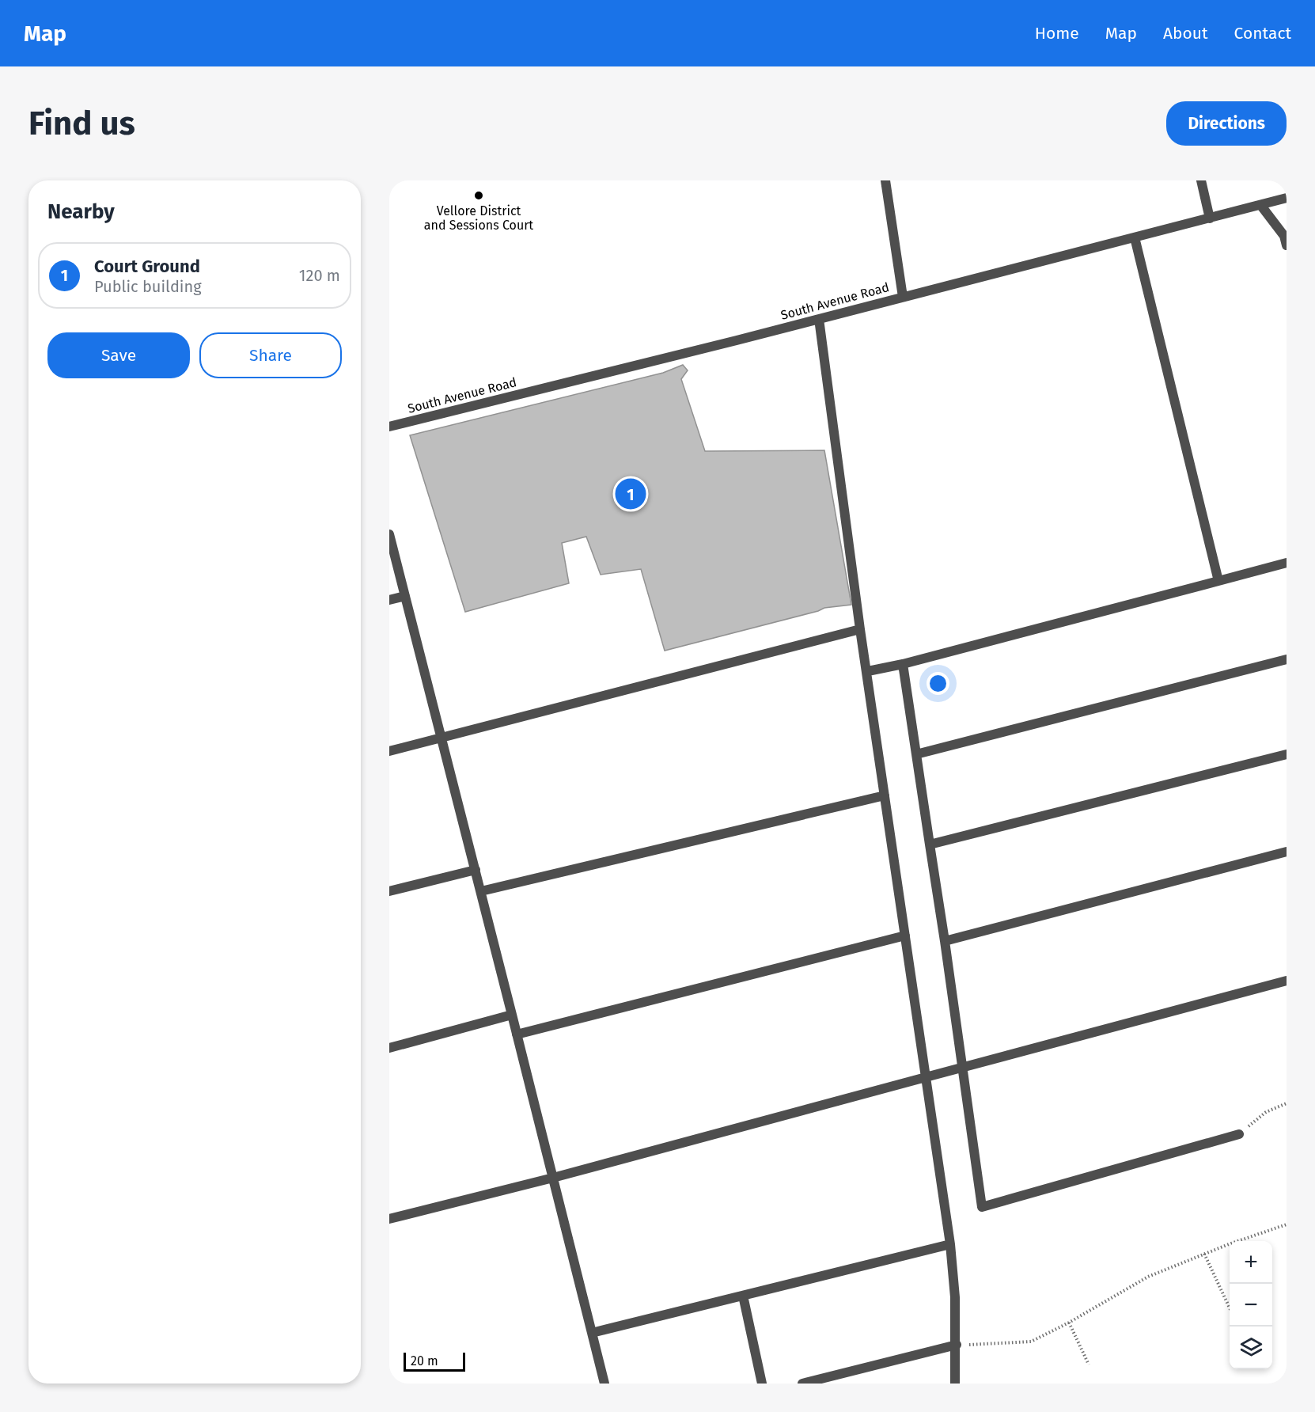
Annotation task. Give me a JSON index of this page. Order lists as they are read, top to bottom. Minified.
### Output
{"streets":{"street":["South Avenue Road"]},"places":["Vellore District and Sessions Court"],"scale_bar":"20 m","page":{"header":"Map","nav":["Home","Map","About","Contact"],"buttons":["Directions",["Save","Share"]],"title":"Find us","heading":"Nearby","list":[{"mark":"1","name":"Court Ground","note":"Public building","value":"120 m"}],"pins":"1","map_buttons":["+","−"],"scale":"20 m"}}
